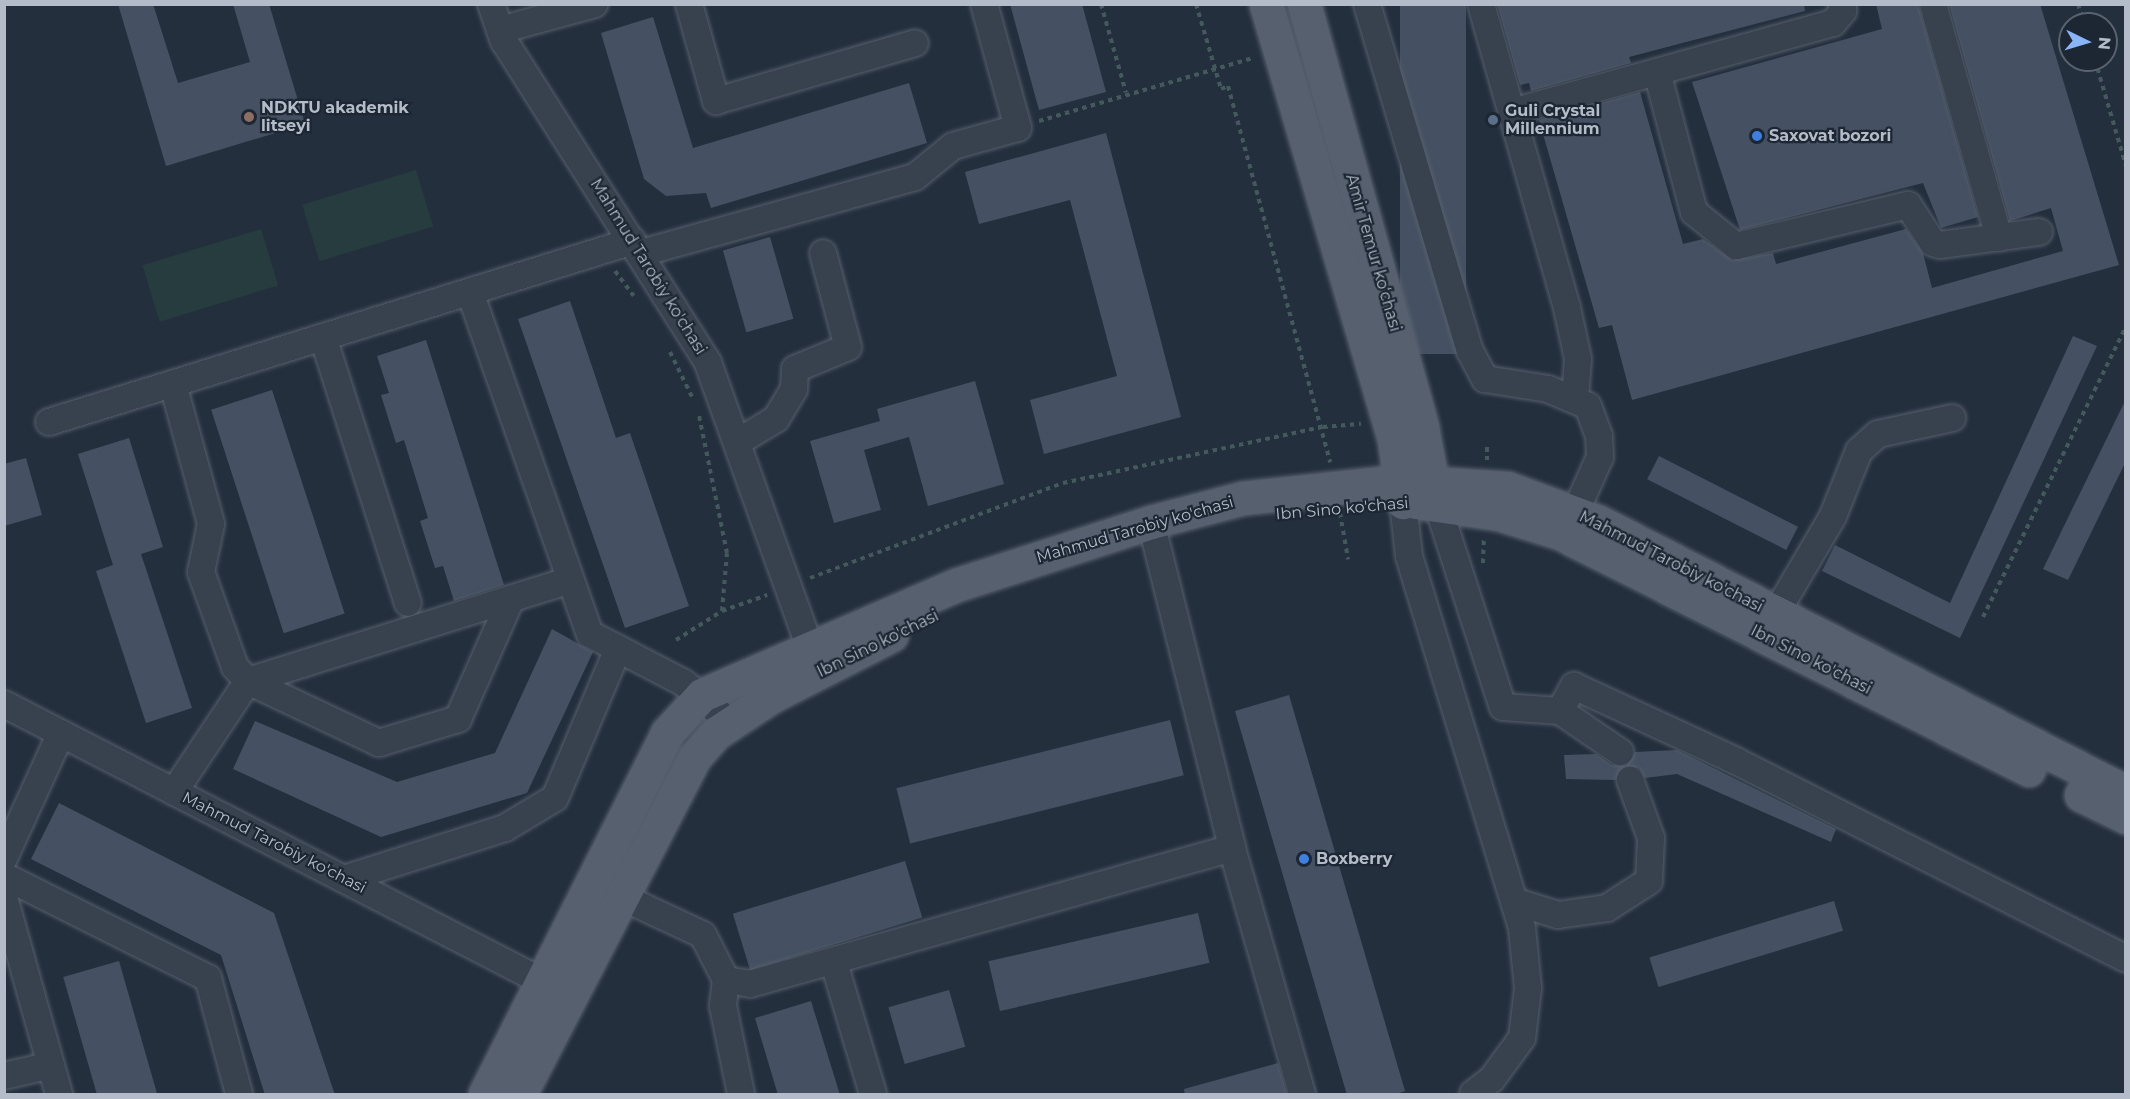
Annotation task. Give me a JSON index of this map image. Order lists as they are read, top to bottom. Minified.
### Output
{"streets":{"main road":["Amir Temur ko‘chasi","Mahmud Tarobiy ko'chasi","Ibn Sino ko'chasi"]},"crossings":[["Amir Temur ko‘chasi","Mahmud Tarobiy ko'chasi"],["Amir Temur ko‘chasi","Ibn Sino ko'chasi"],["Mahmud Tarobiy ko'chasi","Ibn Sino ko'chasi"]],"places":["NDKTU akademik litseyi","Guli Crystal Millennium","Saxovat bozori","Boxberry"],"north":"right"}
